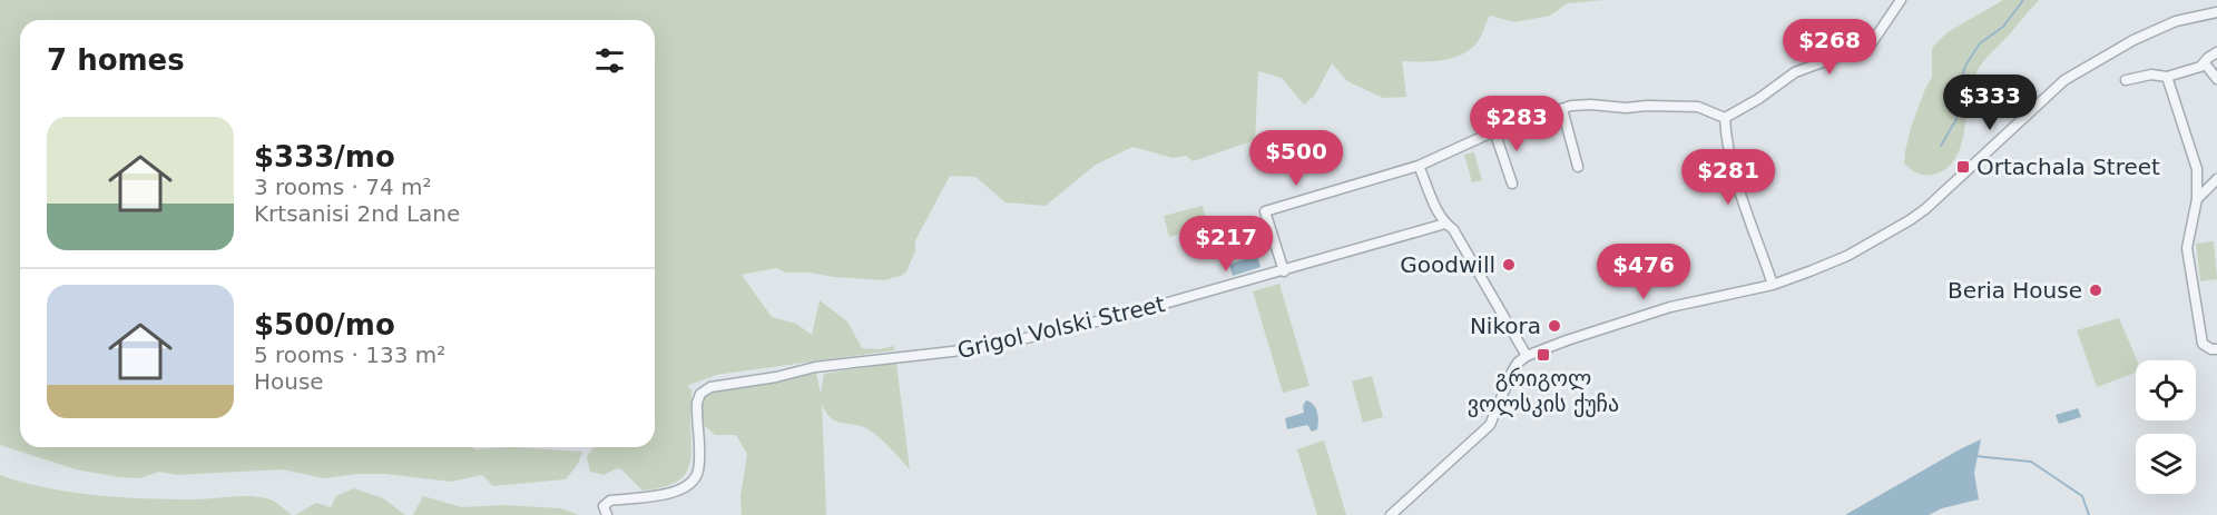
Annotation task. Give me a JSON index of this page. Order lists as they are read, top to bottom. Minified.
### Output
{"streets":{"street":["Grigol Volski Street"]},"places":{"transit":["Ortachala Street","გრიგოლ ვოლსკის ქუჩა"],"other":["Goodwill","Beria House","Nikora"]},"page":{"price":["$268","$333","$283","$500","$281","$217","$476"],"heading":"7 homes","list":[{"name":"$333/mo","note":"3 rooms · 74 m² · Krtsanisi 2nd Lane"},{"name":"$500/mo","note":"5 rooms · 133 m² · House"}]}}
